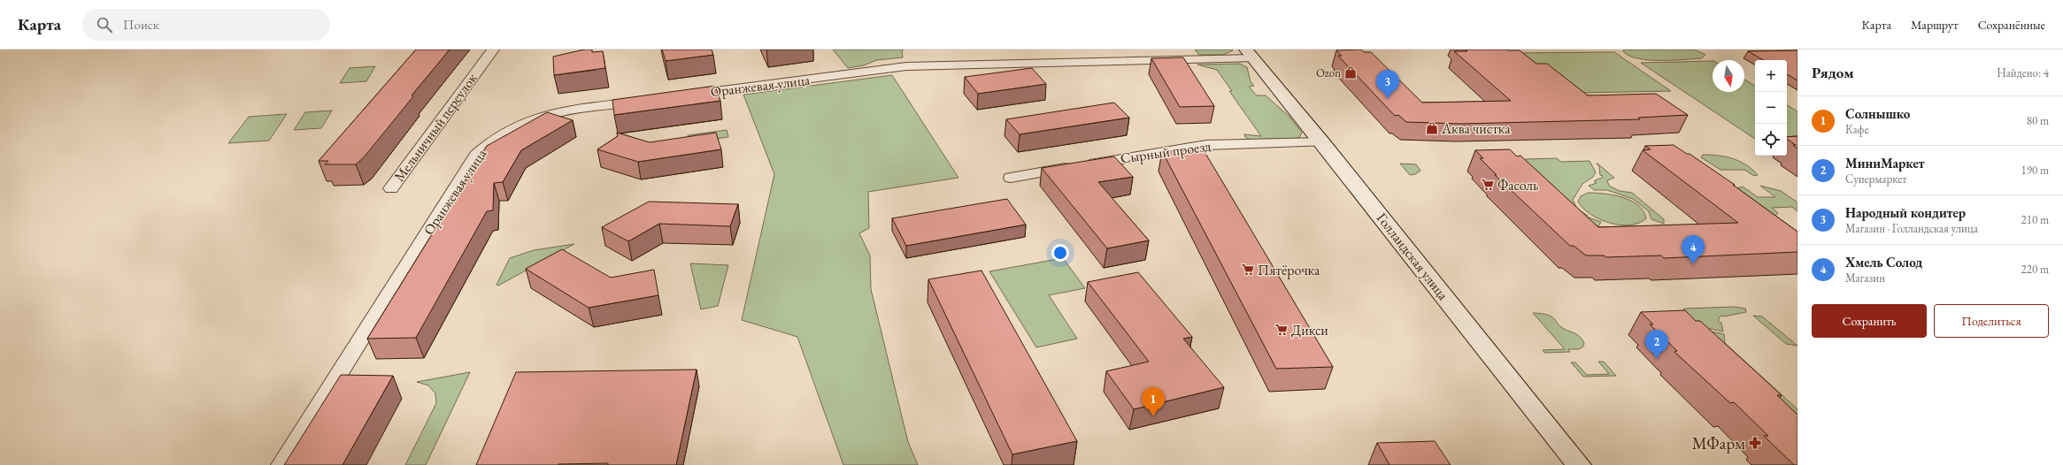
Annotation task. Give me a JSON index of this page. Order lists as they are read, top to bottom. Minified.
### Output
{"streets":{"street":["Оранжевая улица","Мельничный переулок","Сырный проезд","Голландская улица"]},"crossings":[["Оранжевая улица","Голландская улица"],["Сырный проезд","Голландская улица"]],"places":{"shop":["Ozon","Аква чистка"],"supermarket":["Фасоль","Пятёрочка","Дикси"],"pharmacy":["МФарм"]},"north":"bottom","page":{"header":"Карта","search":"Поиск","nav":["Карта","Маршрут","Сохранённые"],"heading":["Рядом","Найдено: 4"],"map_buttons":["+","−"],"pins":["3","4","2","1"],"list":[{"mark":"1","name":"Солнышко","note":"Кафе","value":"80 m"},{"mark":"2","name":"МиниМаркет","note":"Супермаркет","value":"190 m"},{"mark":"3","name":"Народный кондитер","note":"Магазин · Голландская улица","value":"210 m"},{"mark":"4","name":"Хмель Солод","note":"Магазин","value":"220 m"}],"buttons":["Сохранить","Поделиться"]}}
